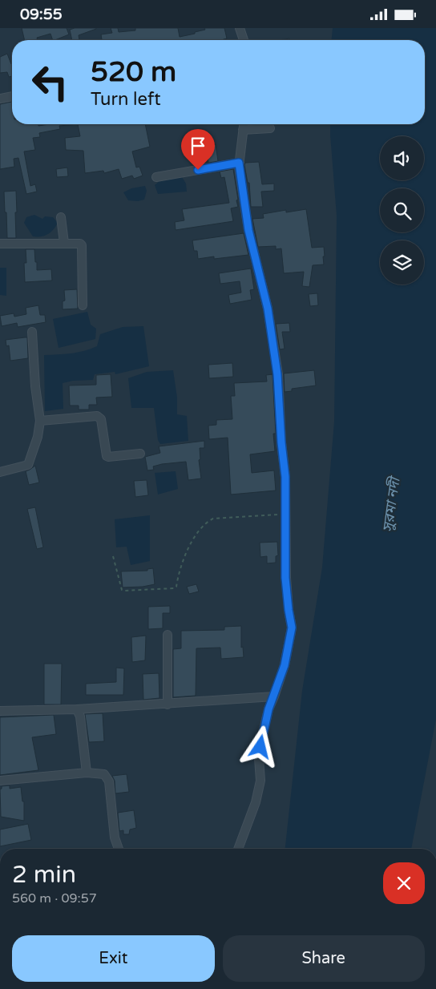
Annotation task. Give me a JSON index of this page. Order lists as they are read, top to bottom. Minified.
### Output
{"water":["সুরমা নদী"],"page":{"status":"09:55","turn":["520 m","Turn left"],"heading":["2 min","560 m · 09:57"],"buttons":["Exit","Share"]}}
